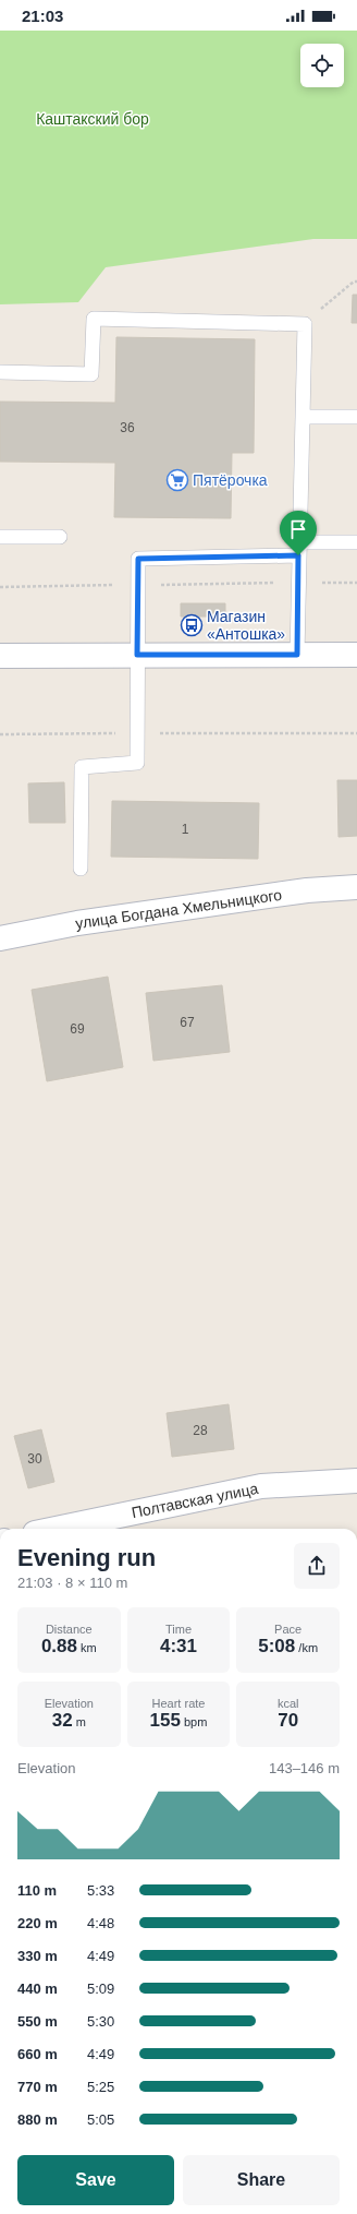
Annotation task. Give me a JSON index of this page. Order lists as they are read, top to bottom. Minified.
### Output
{"streets":{"street":["улица Богдана Хмельницкого","Полтавская улица"]},"parks":["Каштакский бор"],"places":{"supermarket":["Пятёрочка"],"bus stop":["Магазин «Антошка»"]},"house_numbers":["36","1","67","69","28","30"],"page":{"status":"21:03","heading":["Evening run","21:03 · 8 × 110 m"],"stats":[["Distance","0.88 km"],["Time","4:31"],["Pace","5:08 /km"],["Elevation","32 m"],["Heart rate","155 bpm"],["kcal","70"]],"chart":["Elevation","143–146 m"],"list":[{"name":"110 m","note":"5:33"},{"name":"220 m","note":"4:48"},{"name":"330 m","note":"4:49"},{"name":"440 m","note":"5:09"},{"name":"550 m","note":"5:30"},{"name":"660 m","note":"4:49"},{"name":"770 m","note":"5:25"},{"name":"880 m","note":"5:05"}],"buttons":["Save","Share"]}}
